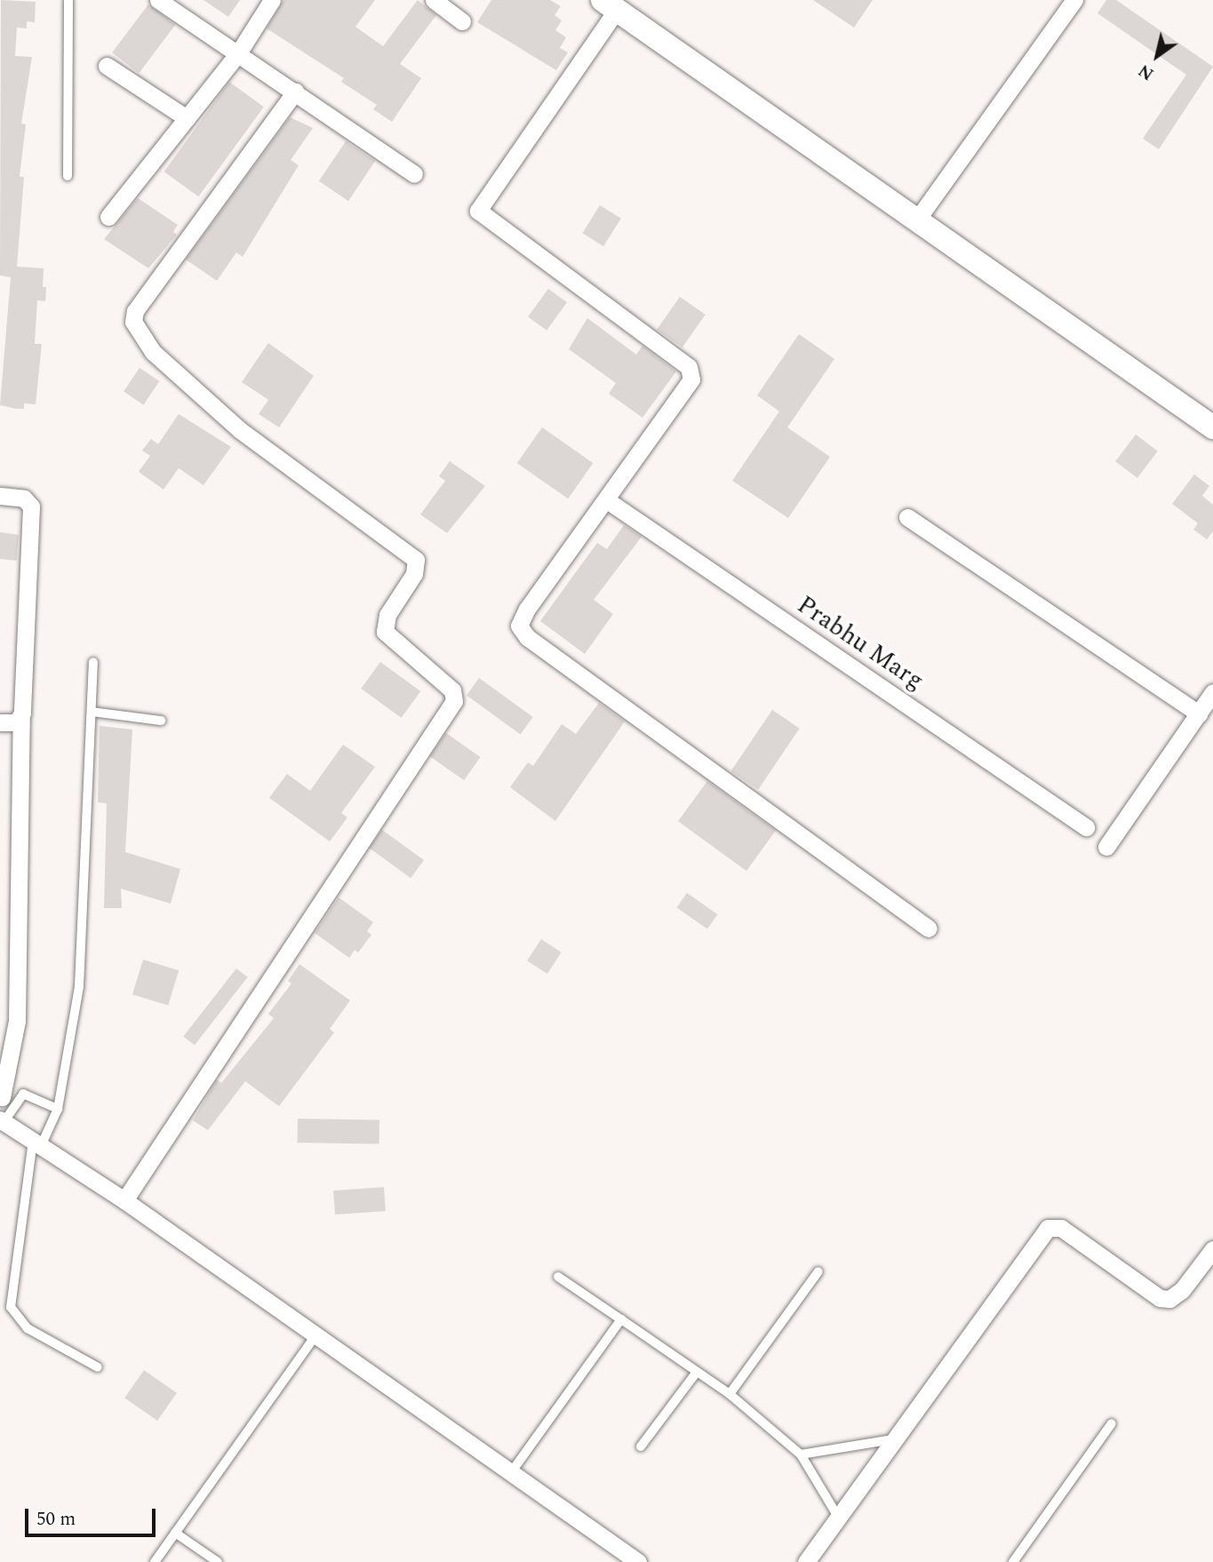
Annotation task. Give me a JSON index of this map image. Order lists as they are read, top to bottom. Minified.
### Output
{"streets":{"street":["Prabhu Marg"]},"scale_bar":"50 m","north":"bottom left"}
